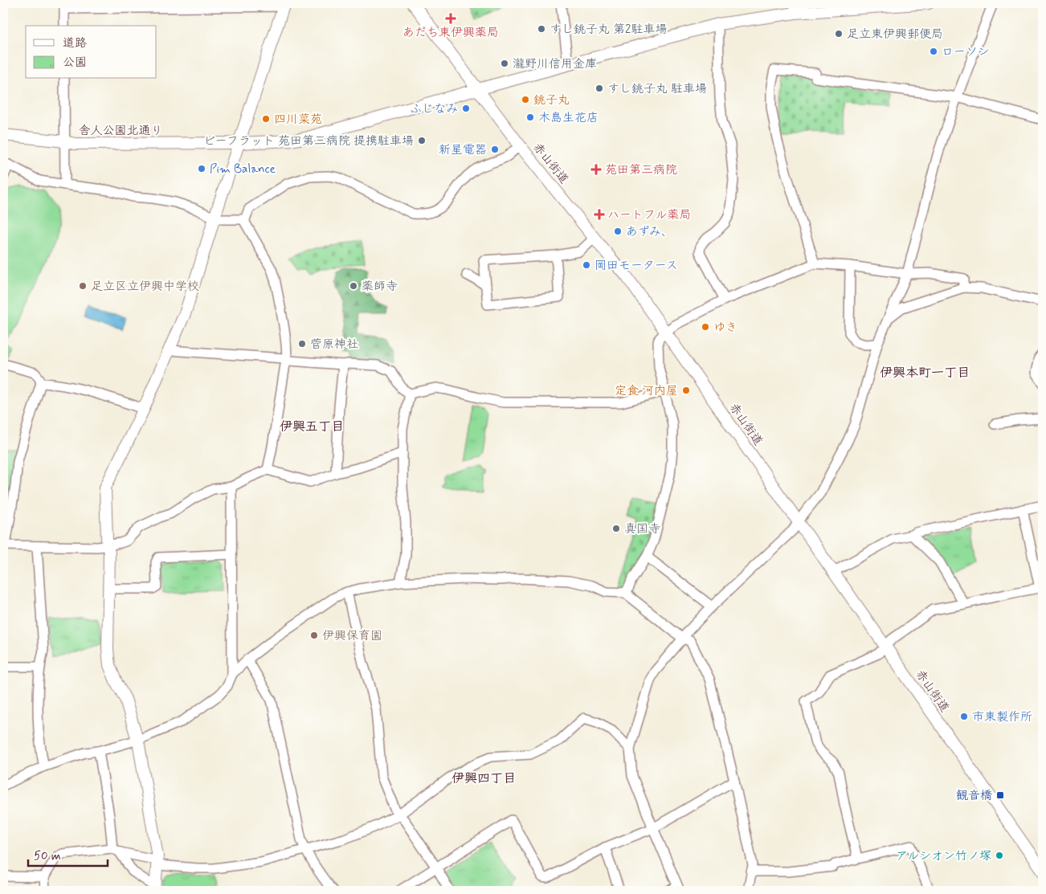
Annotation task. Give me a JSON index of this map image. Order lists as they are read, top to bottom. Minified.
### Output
{"streets":{"street":["舎人公園北通り","赤山街道"]},"crossings":[["舎人公園北通り","赤山街道"]],"districts":["伊興本町一丁目","伊興五丁目","伊興四丁目"],"places":{"health":["あだち東伊興薬局","苑田第三病院","ハートフル薬局"],"other":["すし銚子丸 第2駐車場","足立東伊興郵便局","ローソン","瀧野川信用金庫","すし銚子丸 駐車場","銚子丸","ふじなみ","木島生花店","四川菜苑","ビーフラット 苑田第三病院 提携駐車場","新星電器","Pim Balance","あずみ、","岡田モータース","足立区立伊興中学校","薬師寺","ゆき","菅原神社","定食 河内屋","真国寺","伊興保育園","市東製作所","アルシオン竹ノ塚"],"transit":["観音橋"]},"legend":["道路","公園"],"scale_bar":"50 m"}
